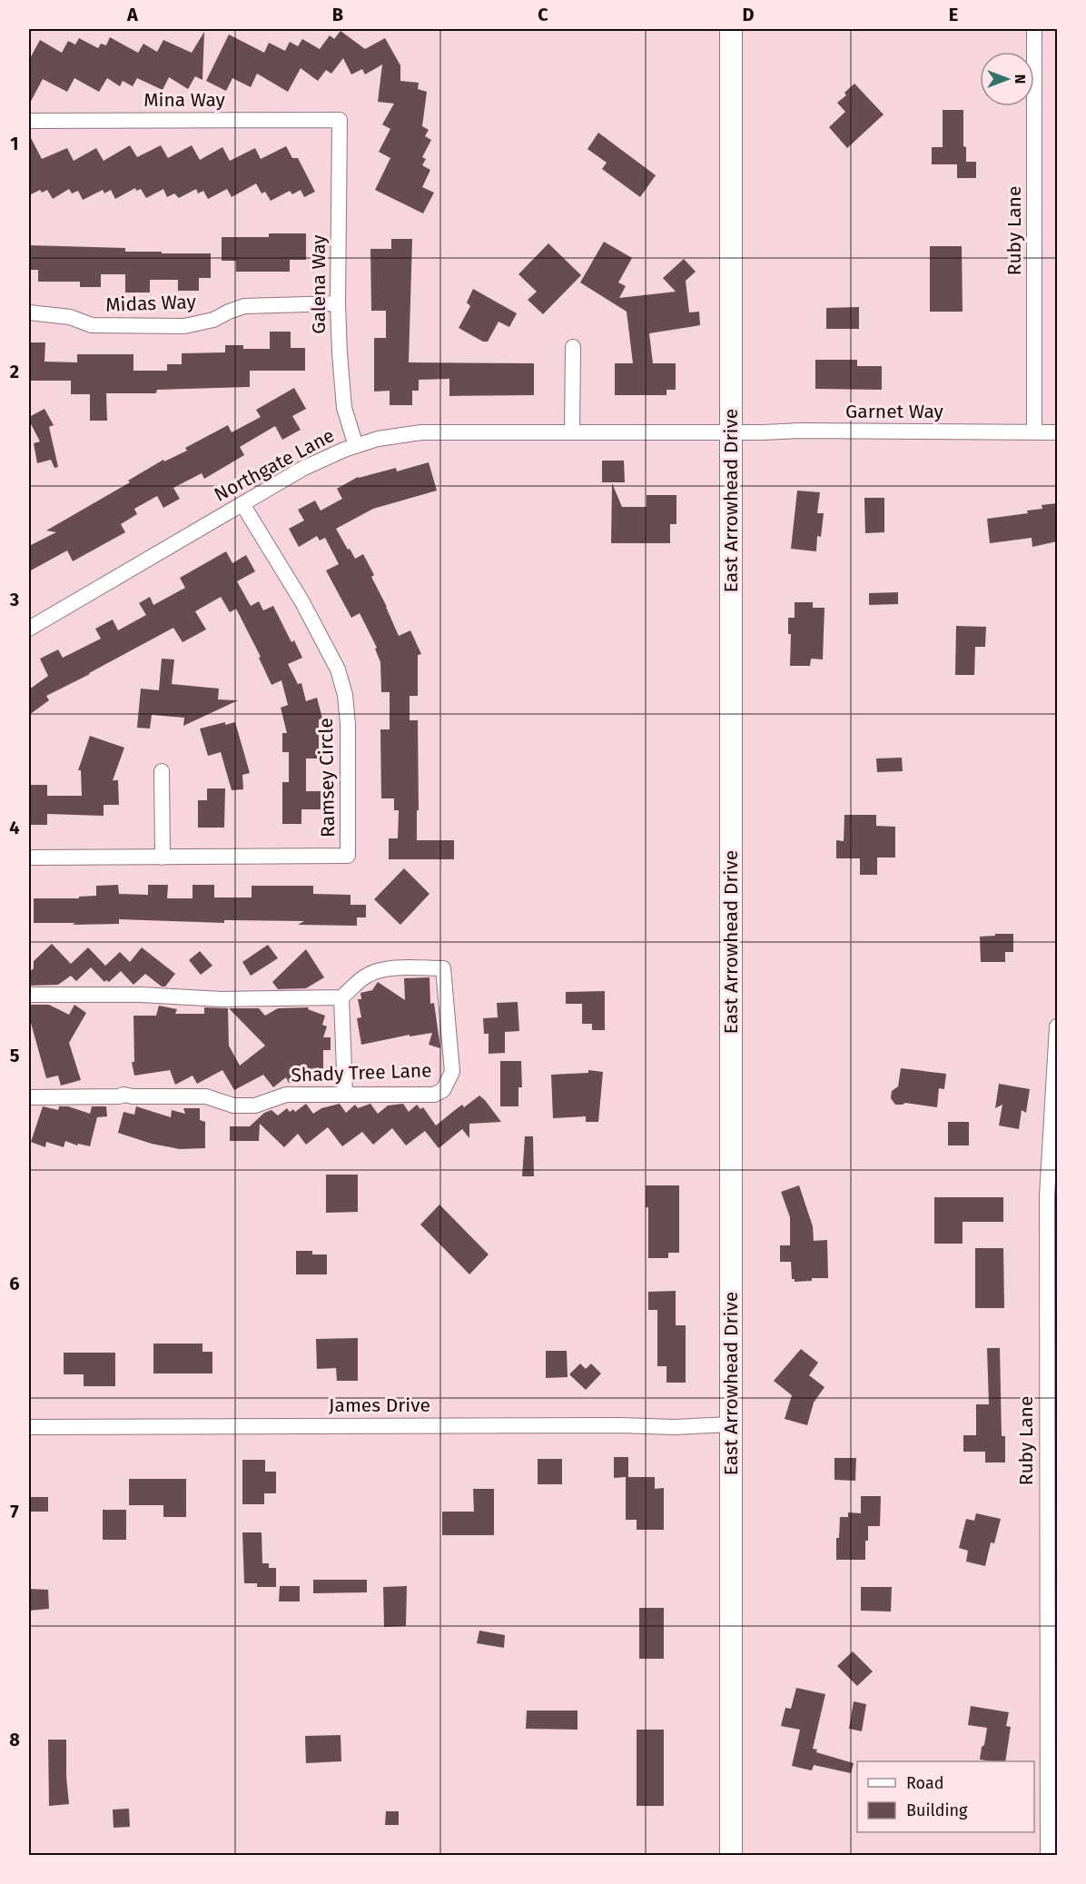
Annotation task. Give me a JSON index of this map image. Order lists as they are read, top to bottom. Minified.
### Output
{"streets":{"street":["Mina Way","Ruby Lane","Galena Way","Midas Way","Garnet Way","Northgate Lane","East Arrowhead Drive","Ramsey Circle","Shady Tree Lane","James Drive"]},"crossings":[["Mina Way","Galena Way"],["Ruby Lane","Garnet Way"],["Galena Way","Midas Way"],["Galena Way","Northgate Lane"],["Garnet Way","Northgate Lane"],["Garnet Way","East Arrowhead Drive"],["Northgate Lane","East Arrowhead Drive"],["Northgate Lane","Ramsey Circle"],["East Arrowhead Drive","James Drive"]],"legend":["Road","Building"],"north":"right","grid":{"columns":["A","B","C","D","E"],"rows":["1","2","3","4","5","6","7","8"]}}
